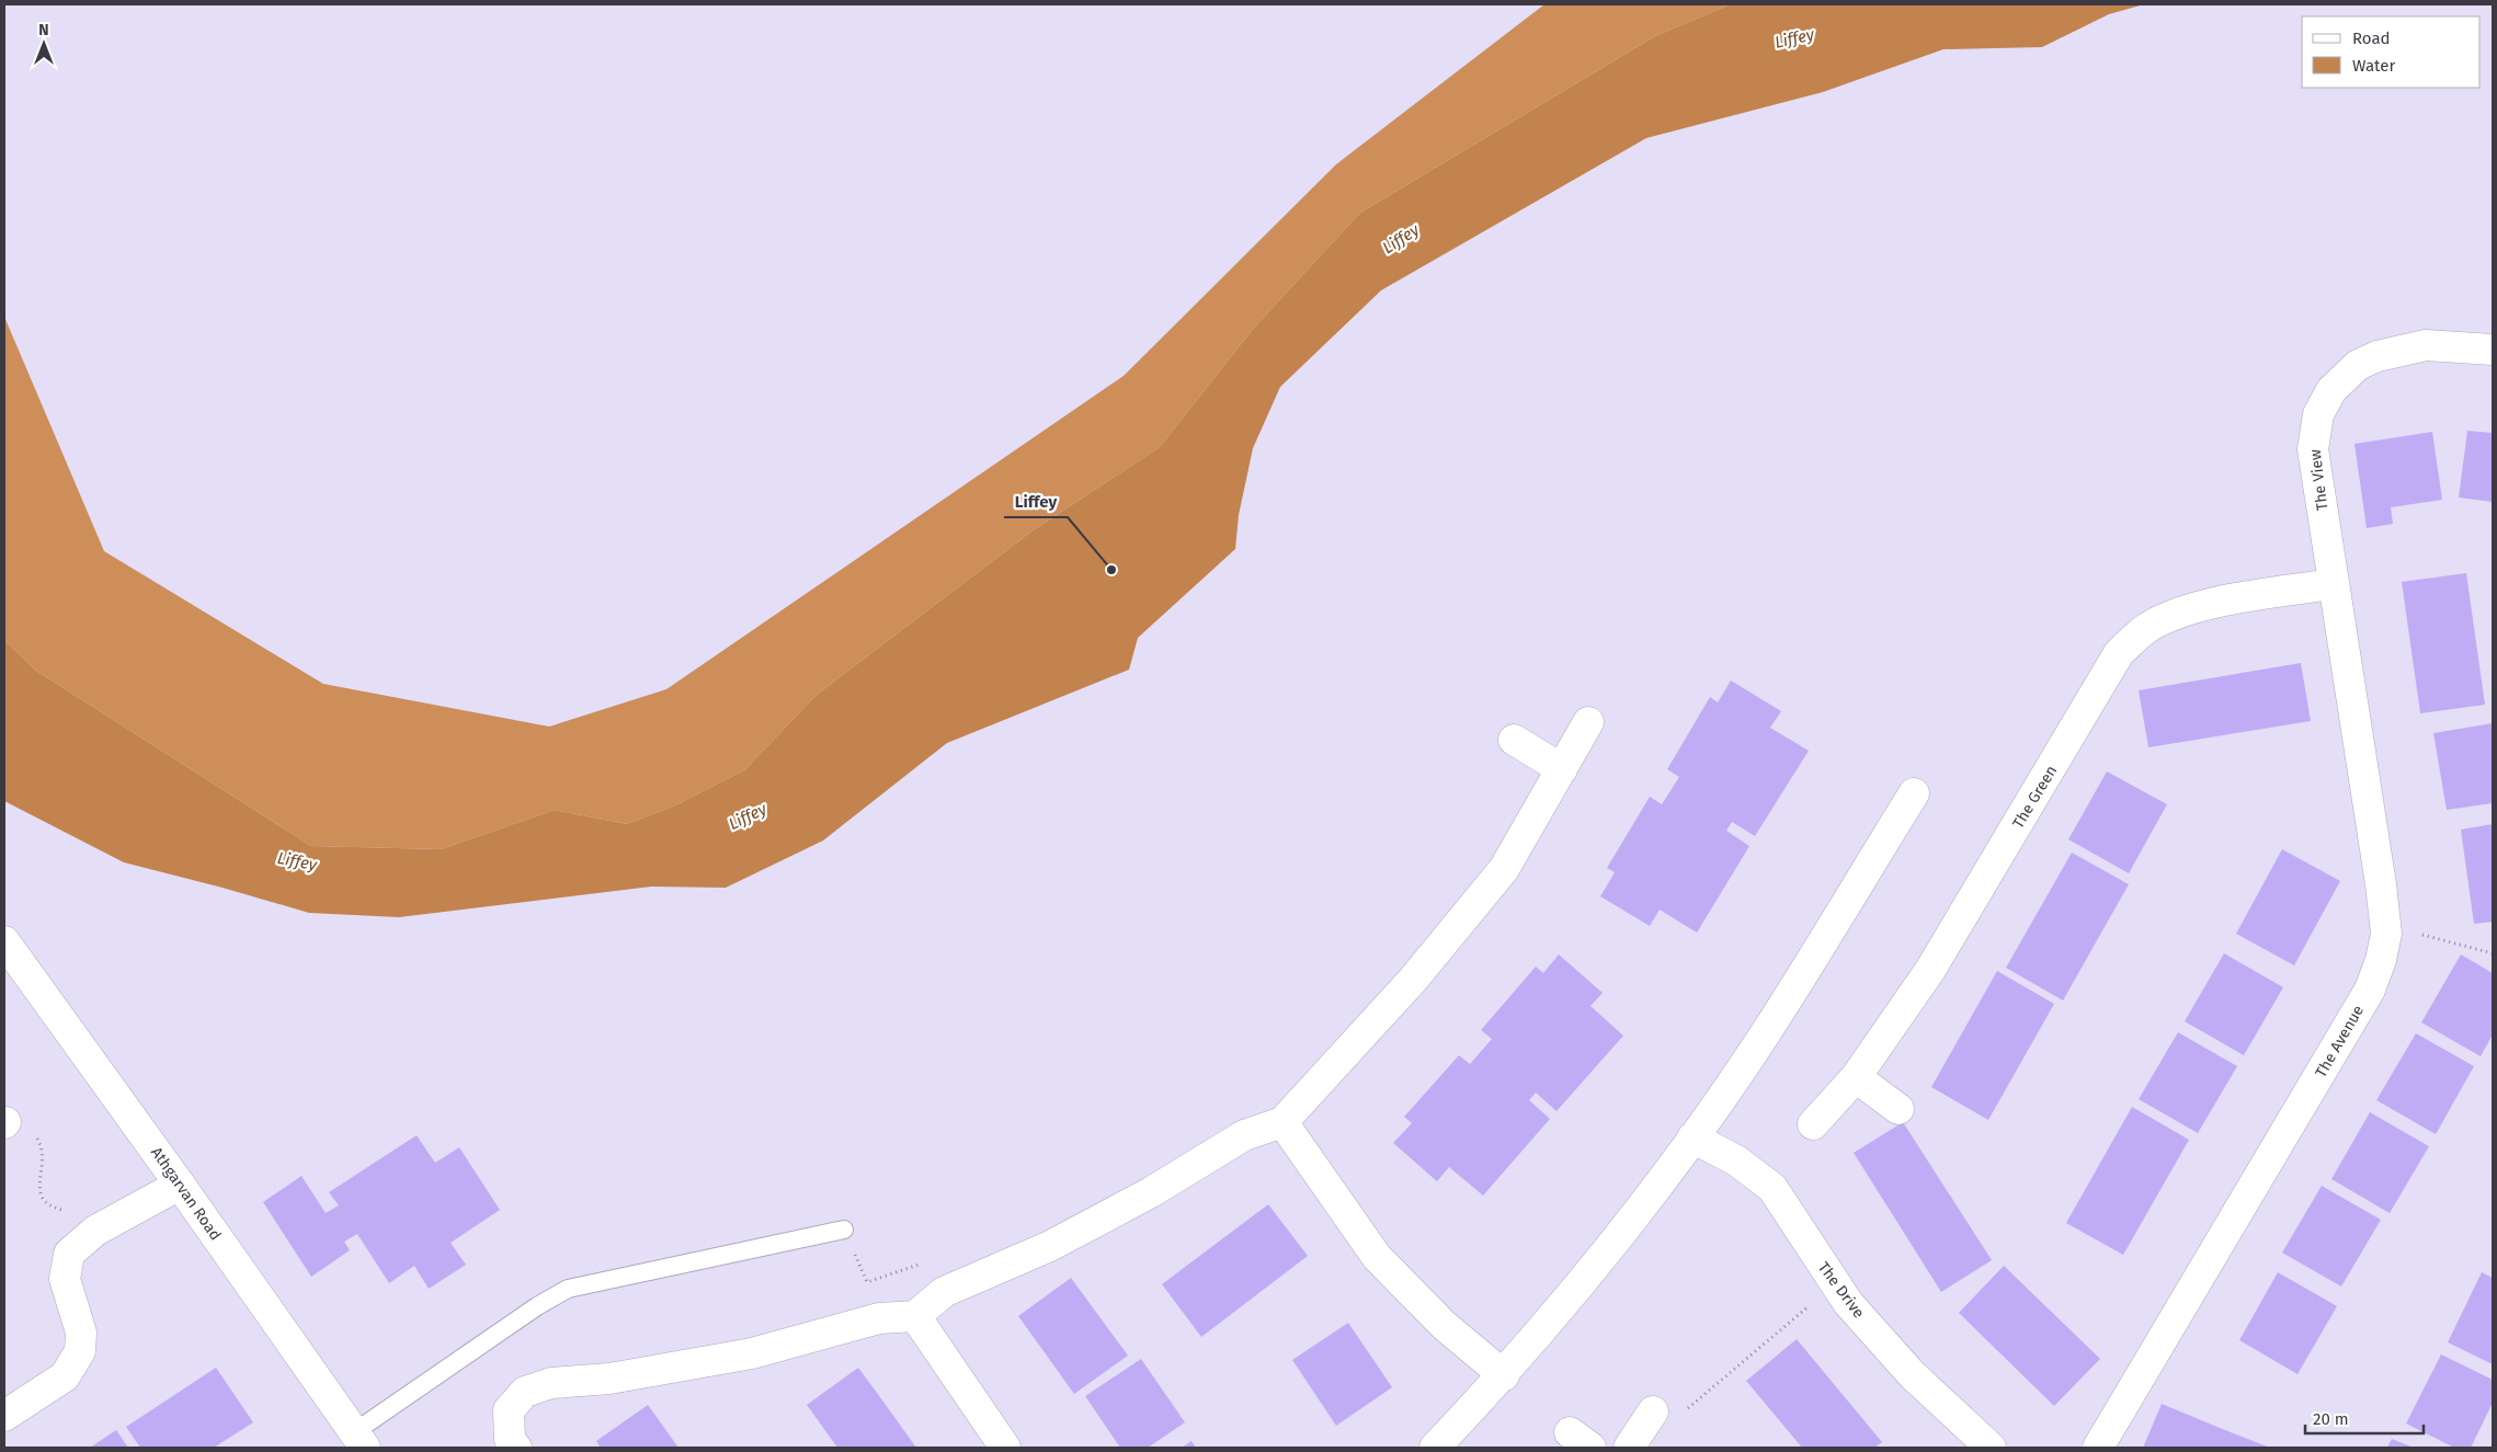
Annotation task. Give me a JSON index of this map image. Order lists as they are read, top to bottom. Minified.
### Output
{"streets":{"street":["The View","The Green","The Avenue","Athgarvan Road","The Drive"]},"crossings":[["The View","The Green"],["The View","The Avenue"],["The Green","The Avenue"]],"water":["Liffey"],"places":["Liffey"],"legend":["Road","Water"],"scale_bar":"20 m","north":"top"}
